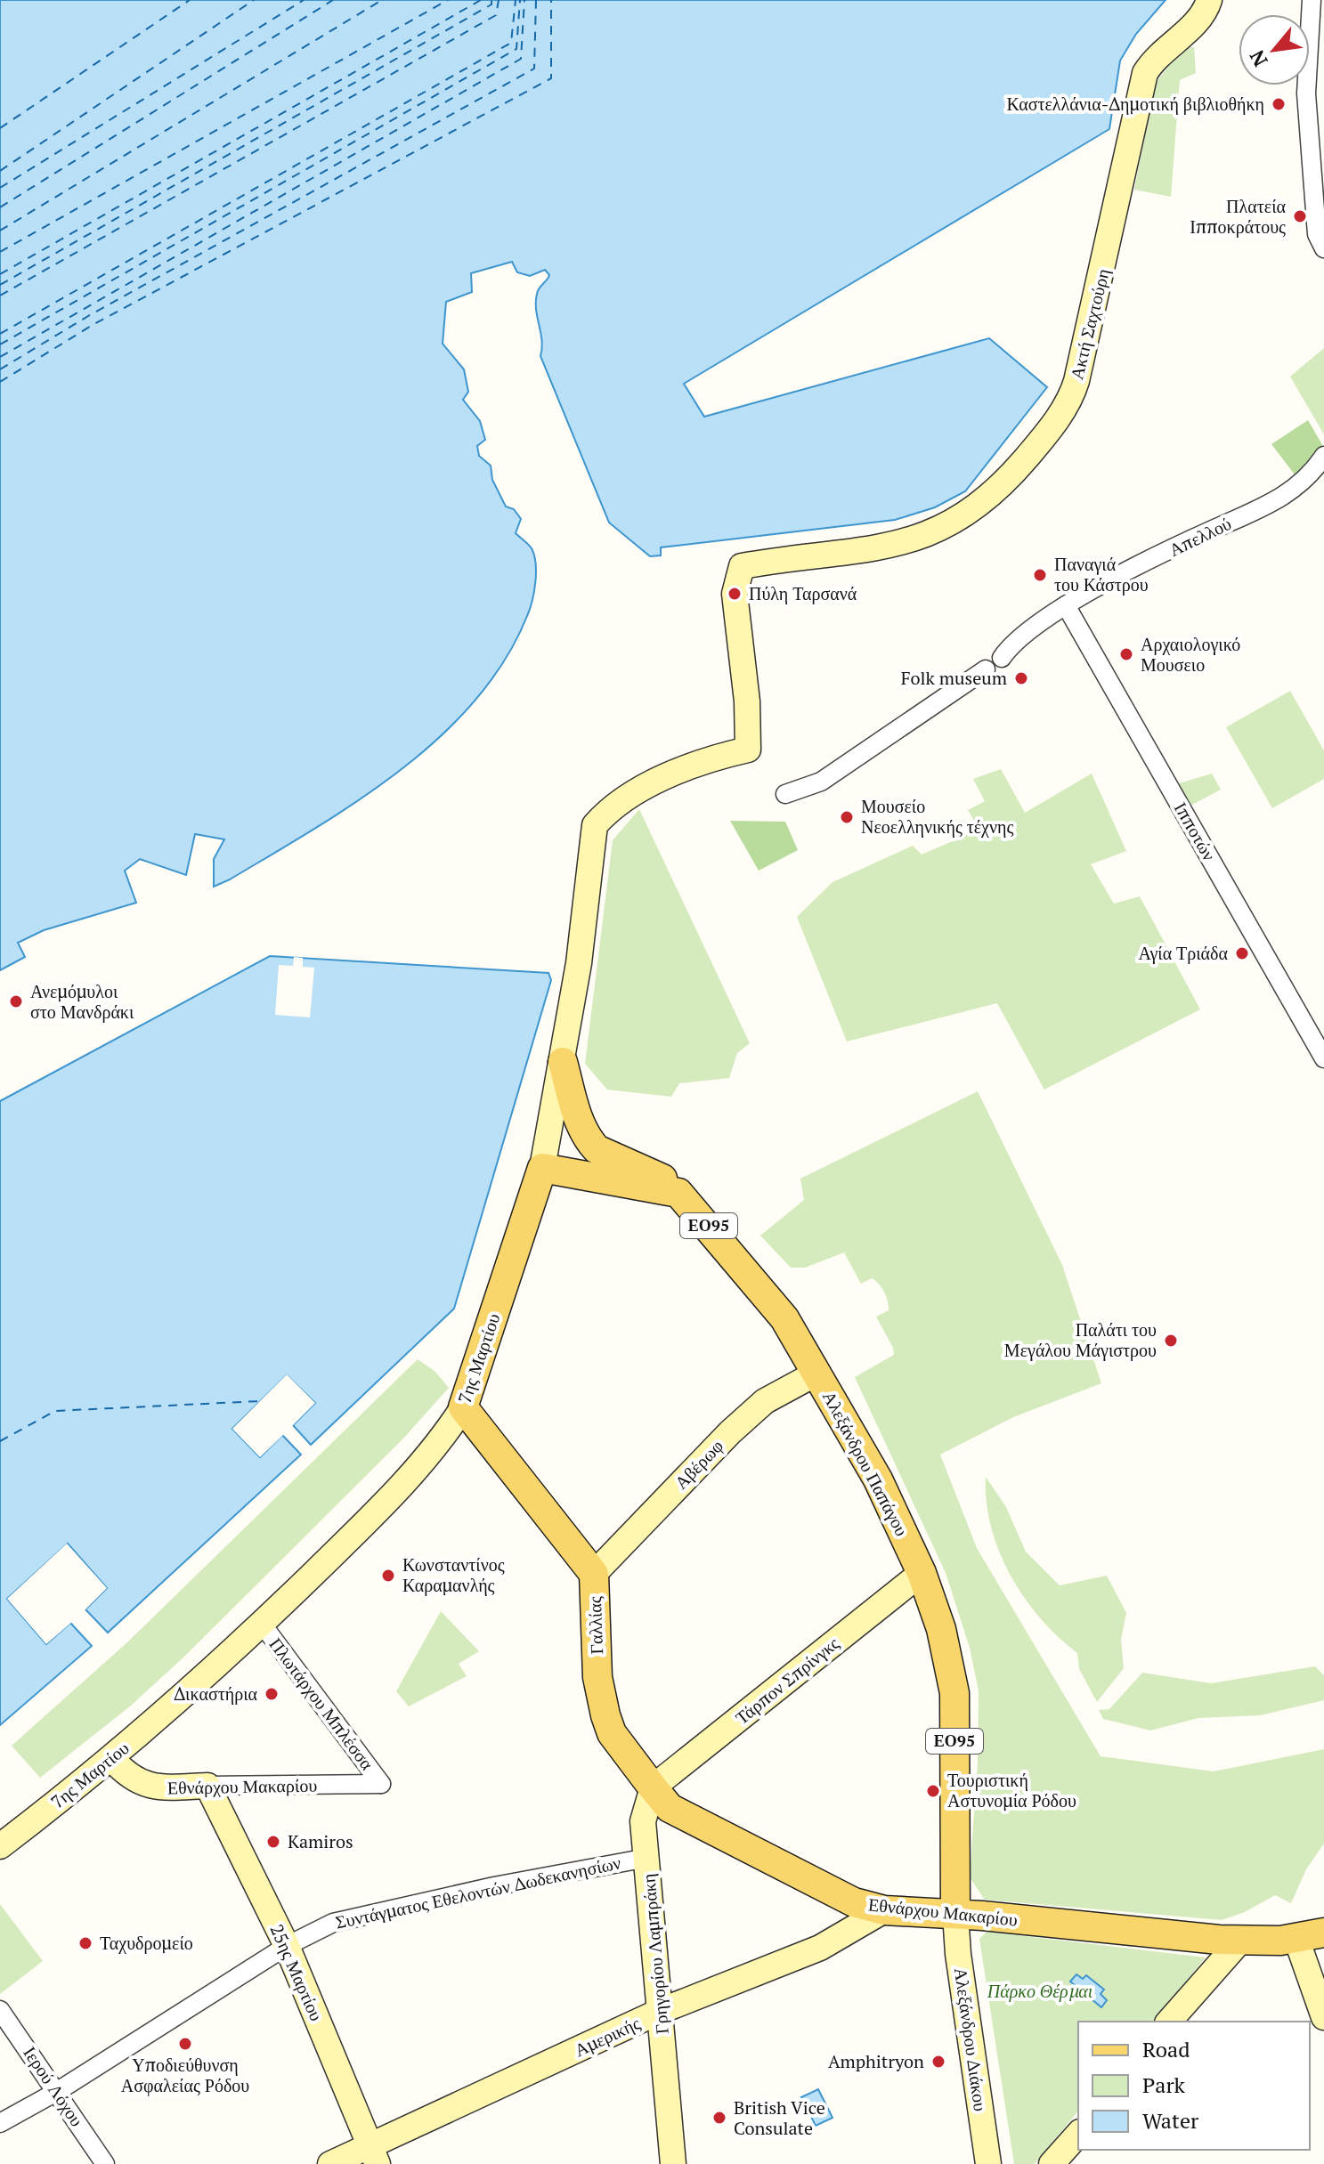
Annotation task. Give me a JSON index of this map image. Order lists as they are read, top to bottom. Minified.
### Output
{"streets":{"main road":["ΕΟ95","7ης Μαρτίου","Αλεξάνδρου Παπάγου","Γαλλίας","Εθνάρχου Μακαρίου"],"street":["Ακτή Σαχτούρη","Απελλού","Ιπποτών","Αβέρωφ","Τάρπον Σπρίνγκς","Πλωτάρχου Μπλέσσα","Συντάγματος Εθελοντών Δωδεκανησίων","Γρηγορίου Λαμπράκη","25ης Μαρτίου","Αμερικής","Αλεξάνδρου Διάκου","Ιερού Λόχου"]},"crossings":[["Ακτή Σαχτούρη","7ης Μαρτίου"],["Απελλού","Ιπποτών"],["ΕΟ95","7ης Μαρτίου"],["ΕΟ95","Αλεξάνδρου Παπάγου"],["7ης Μαρτίου","Αλεξάνδρου Παπάγου"],["7ης Μαρτίου","Γαλλίας"],["7ης Μαρτίου","Πλωτάρχου Μπλέσσα"],["7ης Μαρτίου","Εθνάρχου Μακαρίου"],["Αλεξάνδρου Παπάγου","Αβέρωφ"],["Αλεξάνδρου Παπάγου","Τάρπον Σπρίνγκς"],["Αλεξάνδρου Παπάγου","Εθνάρχου Μακαρίου"],["Αλεξάνδρου Παπάγου","Αλεξάνδρου Διάκου"],["Αβέρωφ","Γαλλίας"],["Γαλλίας","Τάρπον Σπρίνγκς"],["Γαλλίας","Εθνάρχου Μακαρίου"],["Γαλλίας","Γρηγορίου Λαμπράκη"],["Τάρπον Σπρίνγκς","Εθνάρχου Μακαρίου"],["Τάρπον Σπρίνγκς","Γρηγορίου Λαμπράκη"],["Πλωτάρχου Μπλέσσα","Εθνάρχου Μακαρίου"],["Εθνάρχου Μακαρίου","Γρηγορίου Λαμπράκη"],["Εθνάρχου Μακαρίου","25ης Μαρτίου"],["Εθνάρχου Μακαρίου","Αμερικής"],["Εθνάρχου Μακαρίου","Αλεξάνδρου Διάκου"],["Συντάγματος Εθελοντών Δωδεκανησίων","Γρηγορίου Λαμπράκη"],["Συντάγματος Εθελοντών Δωδεκανησίων","25ης Μαρτίου"],["Συντάγματος Εθελοντών Δωδεκανησίων","Ιερού Λόχου"],["Γρηγορίου Λαμπράκη","Αμερικής"],["25ης Μαρτίου","Αμερικής"]],"parks":["Πάρκο Θέρμαι"],"places":["Καστελλάνια-Δημοτική βιβλιοθήκη","Πλατεία Ιπποκράτους","Παναγιά του Κάστρου","Πύλη Ταρσανά","Αρχαιολογικό Μουσειο","Folk museum","Μουσείο Νεοελληνικής τέχνης","Αγία Τριάδα","Ανεμόμυλοι στο Μανδράκι","Παλάτι του Μεγάλου Μάγιστρου","Κωνσταντίνος Καραμανλής","Δικαστήρια","Τουριστική Αστυνομία Ρόδου","Kamiros","Ταχυδρομείο","Υποδιεύθυνση Ασφαλείας Ρόδου","Amphitryon","British Vice Consulate"],"legend":["Road","Park","Water"],"north":"bottom left"}
